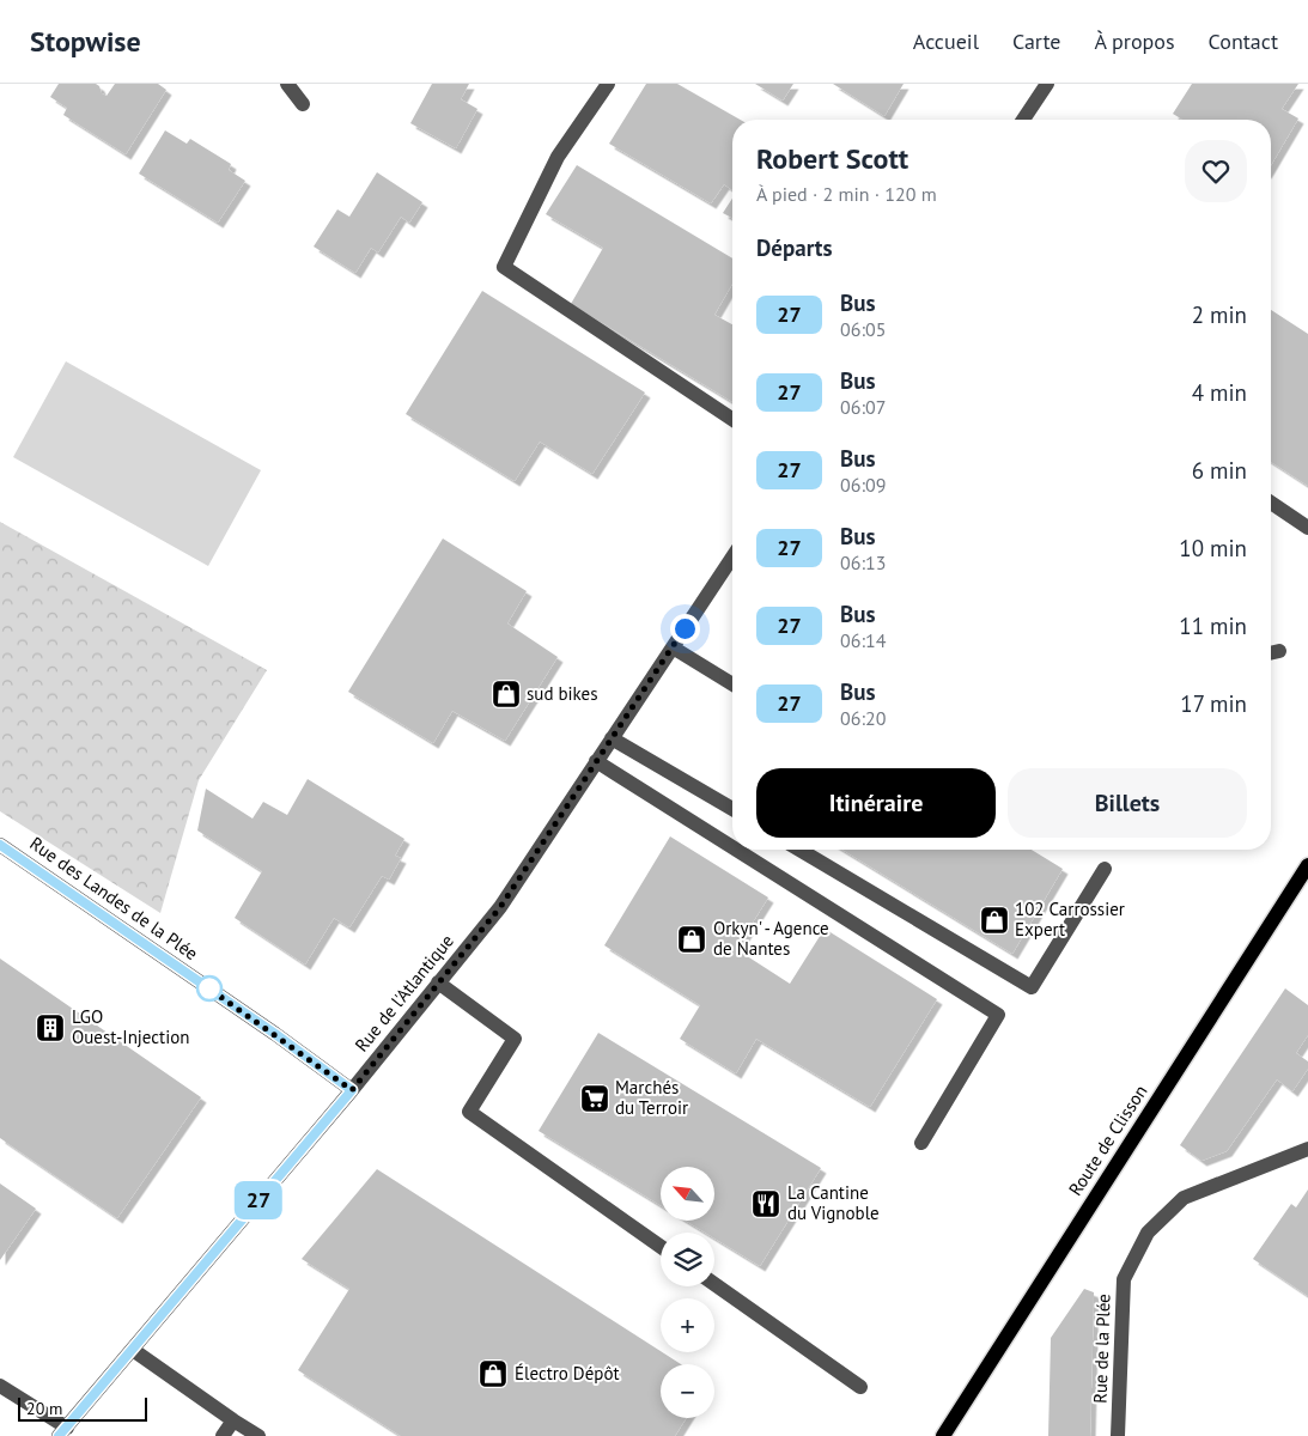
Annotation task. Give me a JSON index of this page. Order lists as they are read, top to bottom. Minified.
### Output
{"streets":{"main road":["Route de Clisson"],"street":["Rue des Landes de la Plée","Rue de l'Atlantique","Rue de la Plée"]},"crossings":[["Rue des Landes de la Plée","Rue de l'Atlantique"]],"places":{"shop":["sud bikes","102 Carrossier Expert","Orkyn' - Agence de Nantes","Électro Dépôt"],"building":["LGO Ouest-Injection"],"supermarket":["Marchés du Terroir"],"restaurant":["La Cantine du Vignoble"]},"lines":["bus line 27"],"scale_bar":"20 m","north":"top left","page":{"header":"Stopwise","nav":["Accueil","Carte","À propos","Contact"],"on_map":"27","heading":[["Robert Scott","À pied · 2 min · 120 m"],"Départs"],"list":[{"mark":"27","name":"Bus","note":"06:05","value":"2 min"},{"mark":"27","name":"Bus","note":"06:07","value":"4 min"},{"mark":"27","name":"Bus","note":"06:09","value":"6 min"},{"mark":"27","name":"Bus","note":"06:13","value":"10 min"},{"mark":"27","name":"Bus","note":"06:14","value":"11 min"},{"mark":"27","name":"Bus","note":"06:20","value":"17 min"}],"buttons":["Itinéraire","Billets"],"map_buttons":["+","−"],"scale":"20 m"}}
